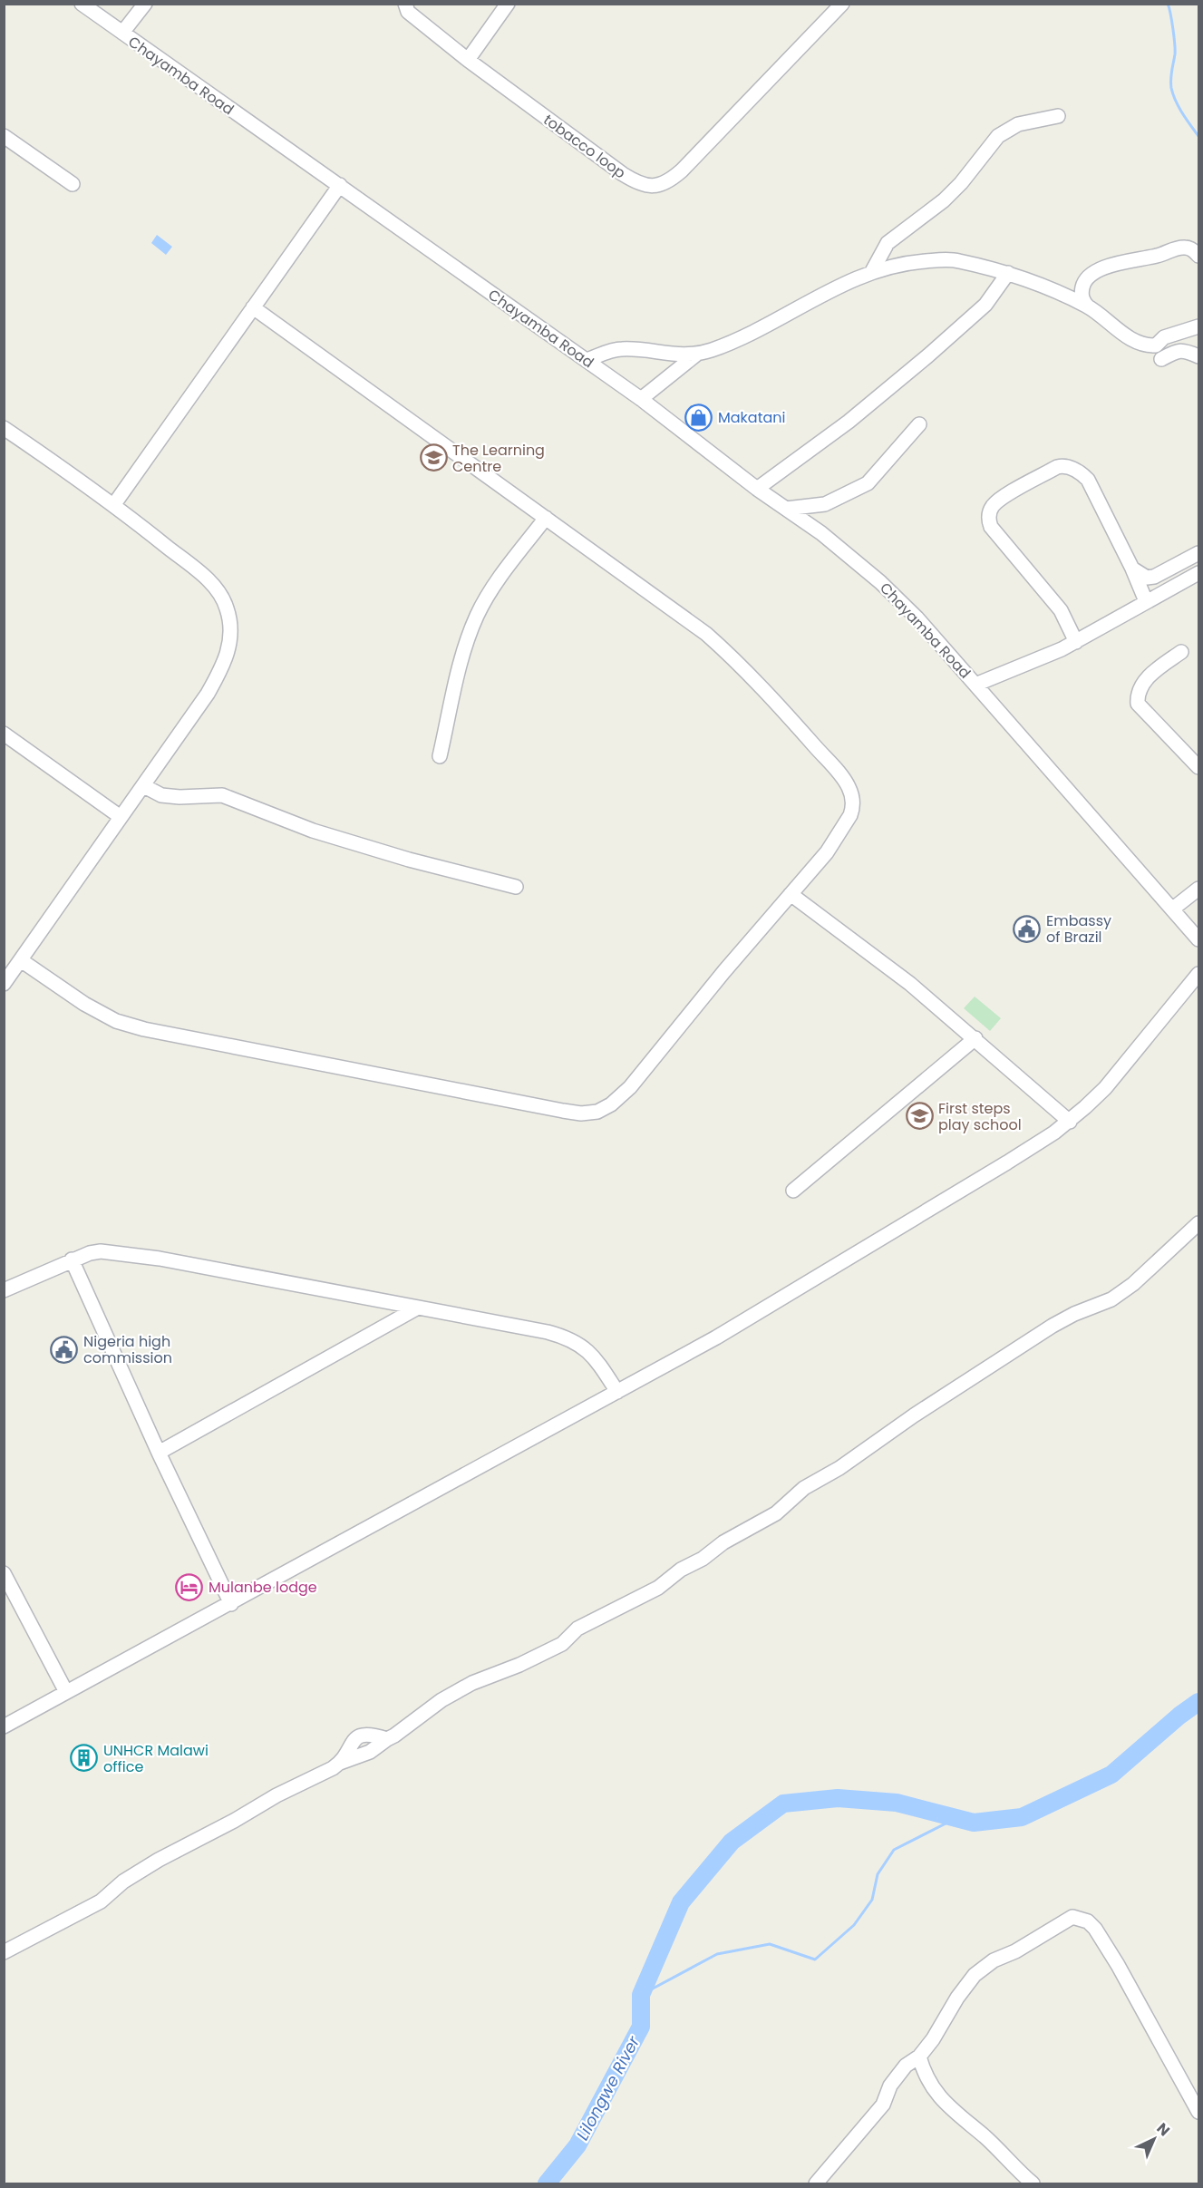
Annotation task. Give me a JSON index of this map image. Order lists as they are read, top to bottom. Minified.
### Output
{"streets":{"street":["Chayamba Road","tobacco loop"]},"water":["Lilongwe River"],"places":{"shop":["Makatani"],"school or university":["The Learning Centre","First steps play school"],"public building":["Embassy of Brazil","Nigeria high commission"],"hotel":["Mulanbe lodge"],"building":["UNHCR Malawi office"]},"north":"top right"}
